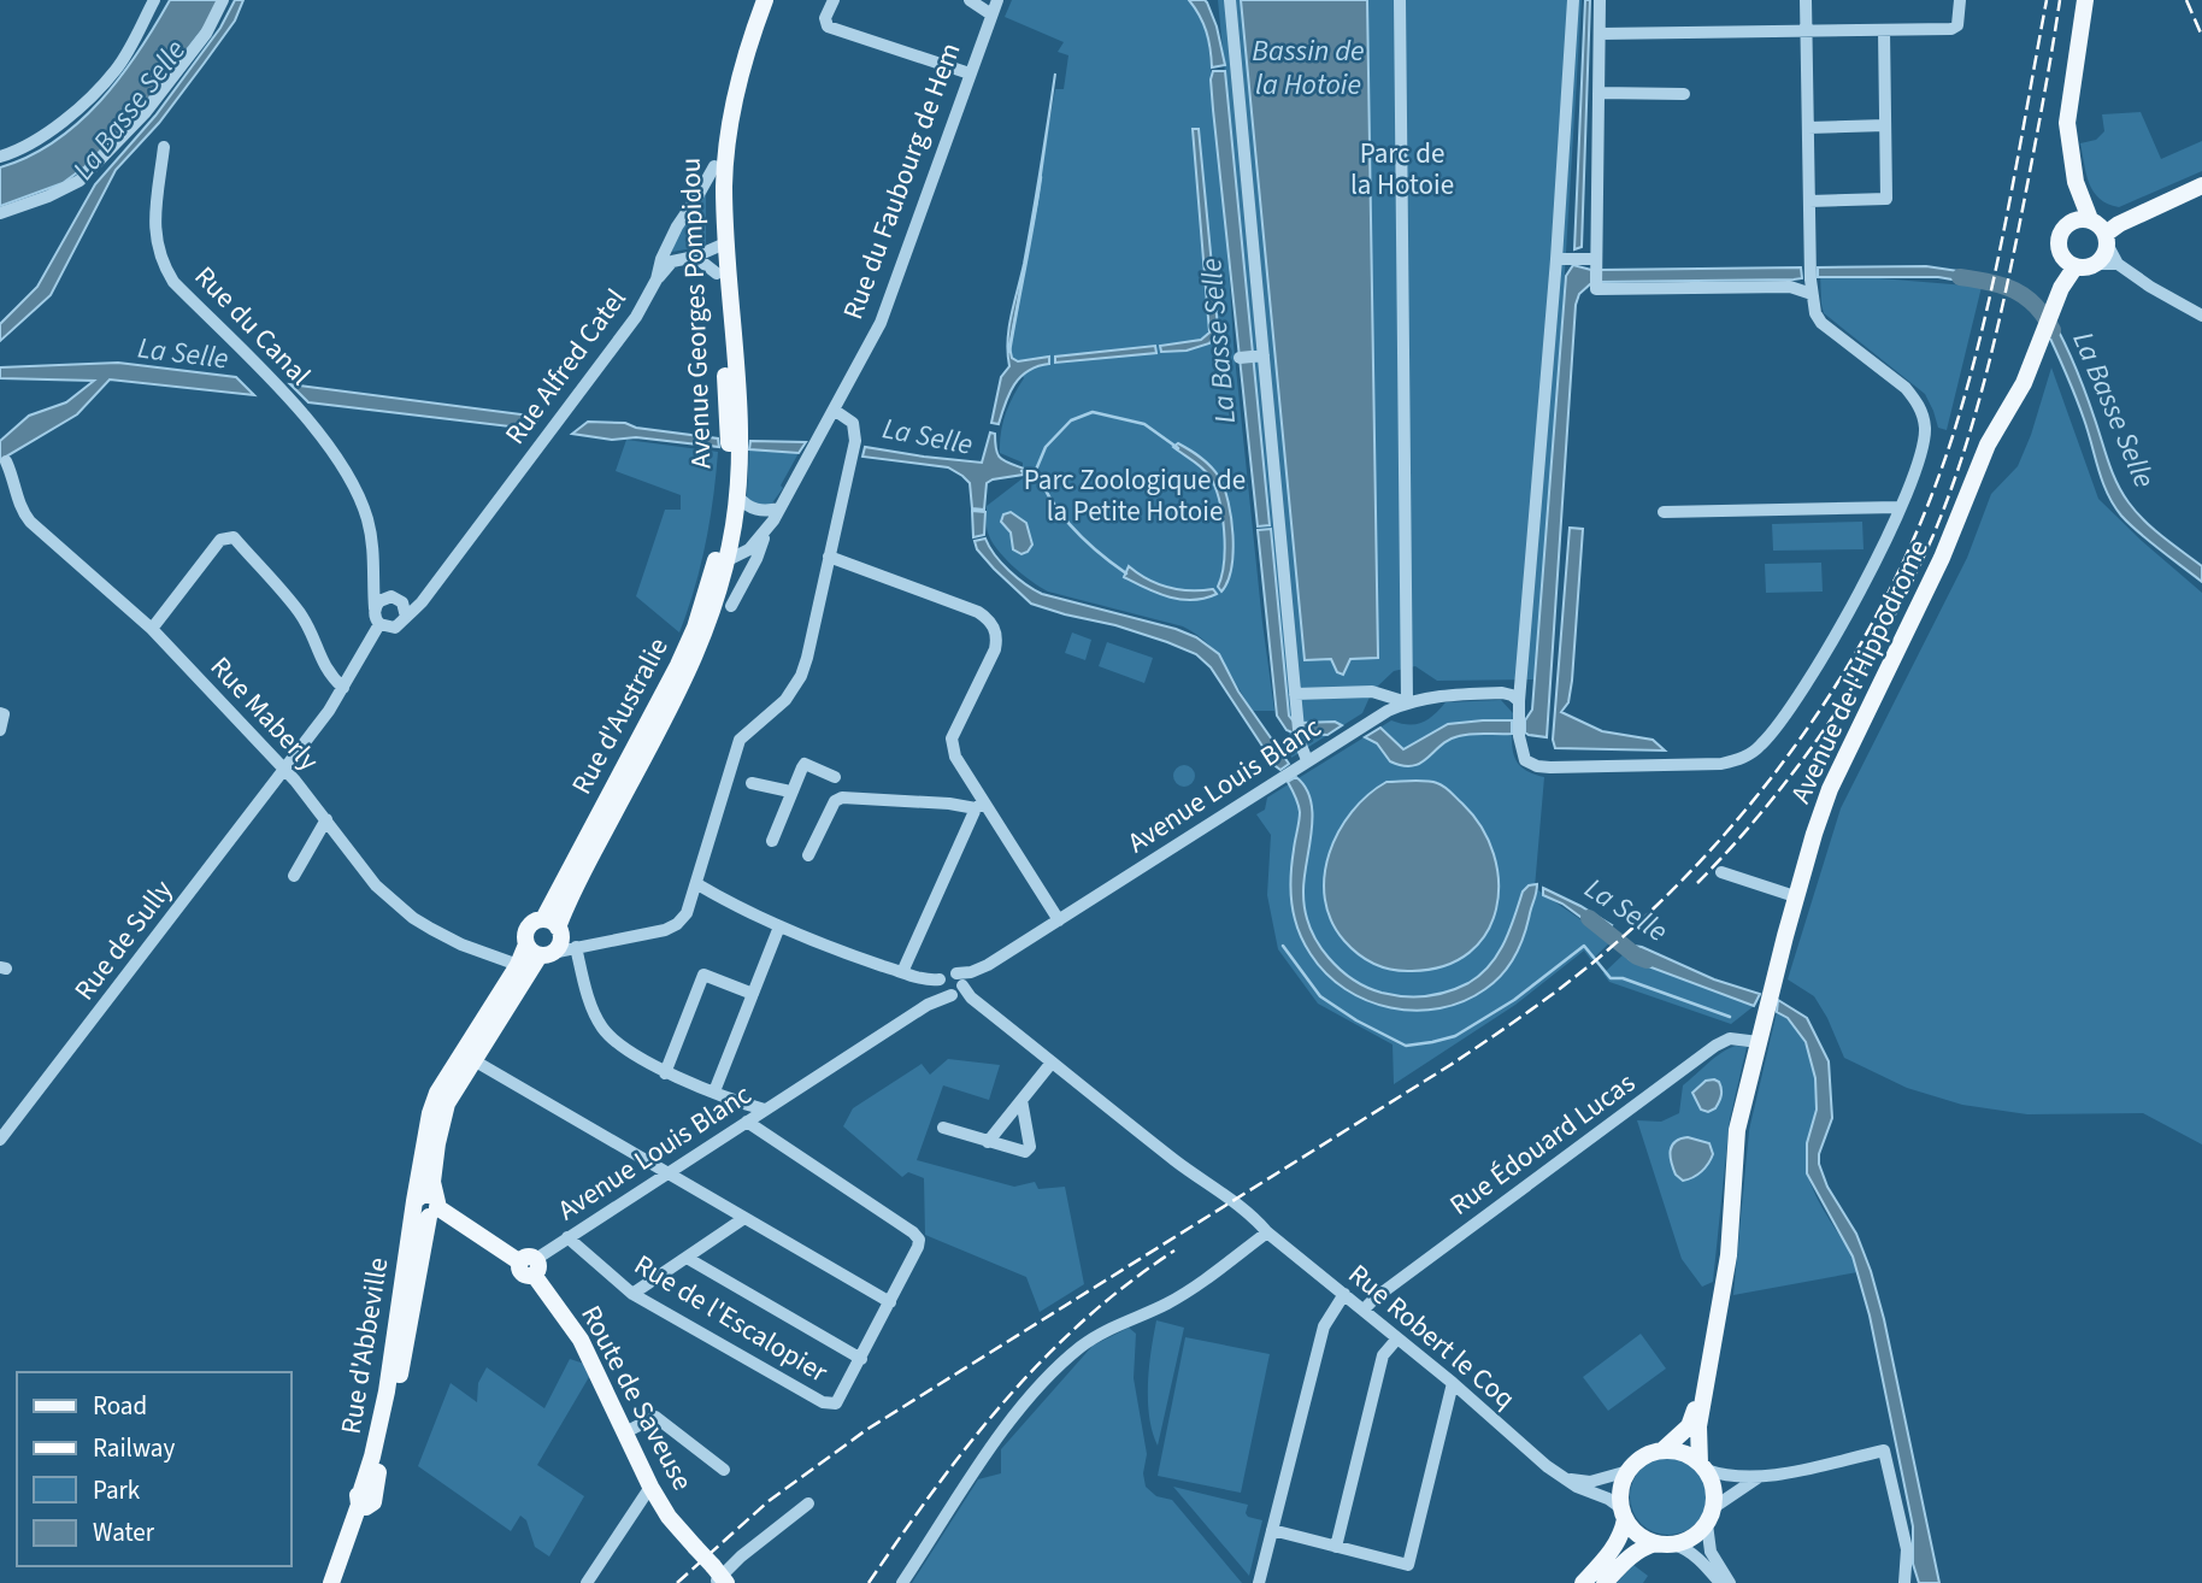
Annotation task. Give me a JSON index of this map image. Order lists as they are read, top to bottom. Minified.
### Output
{"streets":{"main road":["Avenue Georges Pompidou","Avenue de l'Hippodrome","Rue d'Australie","Rue d'Abbeville","Route de Saveuse"],"street":["Rue du Faubourg de Hem","Rue du Canal","Rue Alfred Catel","Rue Maberly","Avenue Louis Blanc","Rue de Sully","Rue Édouard Lucas","Rue de l'Escalopier","Rue Robert le Coq"]},"crossings":[["Avenue Georges Pompidou","Rue Alfred Catel"],["Avenue Georges Pompidou","Rue d'Australie"],["Rue du Canal","Rue Alfred Catel"],["Avenue de l'Hippodrome","Rue Édouard Lucas"],["Avenue de l'Hippodrome","Rue Robert le Coq"],["Rue Maberly","Rue de Sully"],["Avenue Louis Blanc","Rue de l'Escalopier"],["Avenue Louis Blanc","Route de Saveuse"],["Rue Édouard Lucas","Rue Robert le Coq"],["Rue d'Abbeville","Route de Saveuse"]],"water":["Bassin de la Hotoie","La Basse Selle","La Selle"],"parks":["Parc de la Hotoie","Parc Zoologique de la Petite Hotoie"],"legend":["Road","Railway","Park","Water"]}
